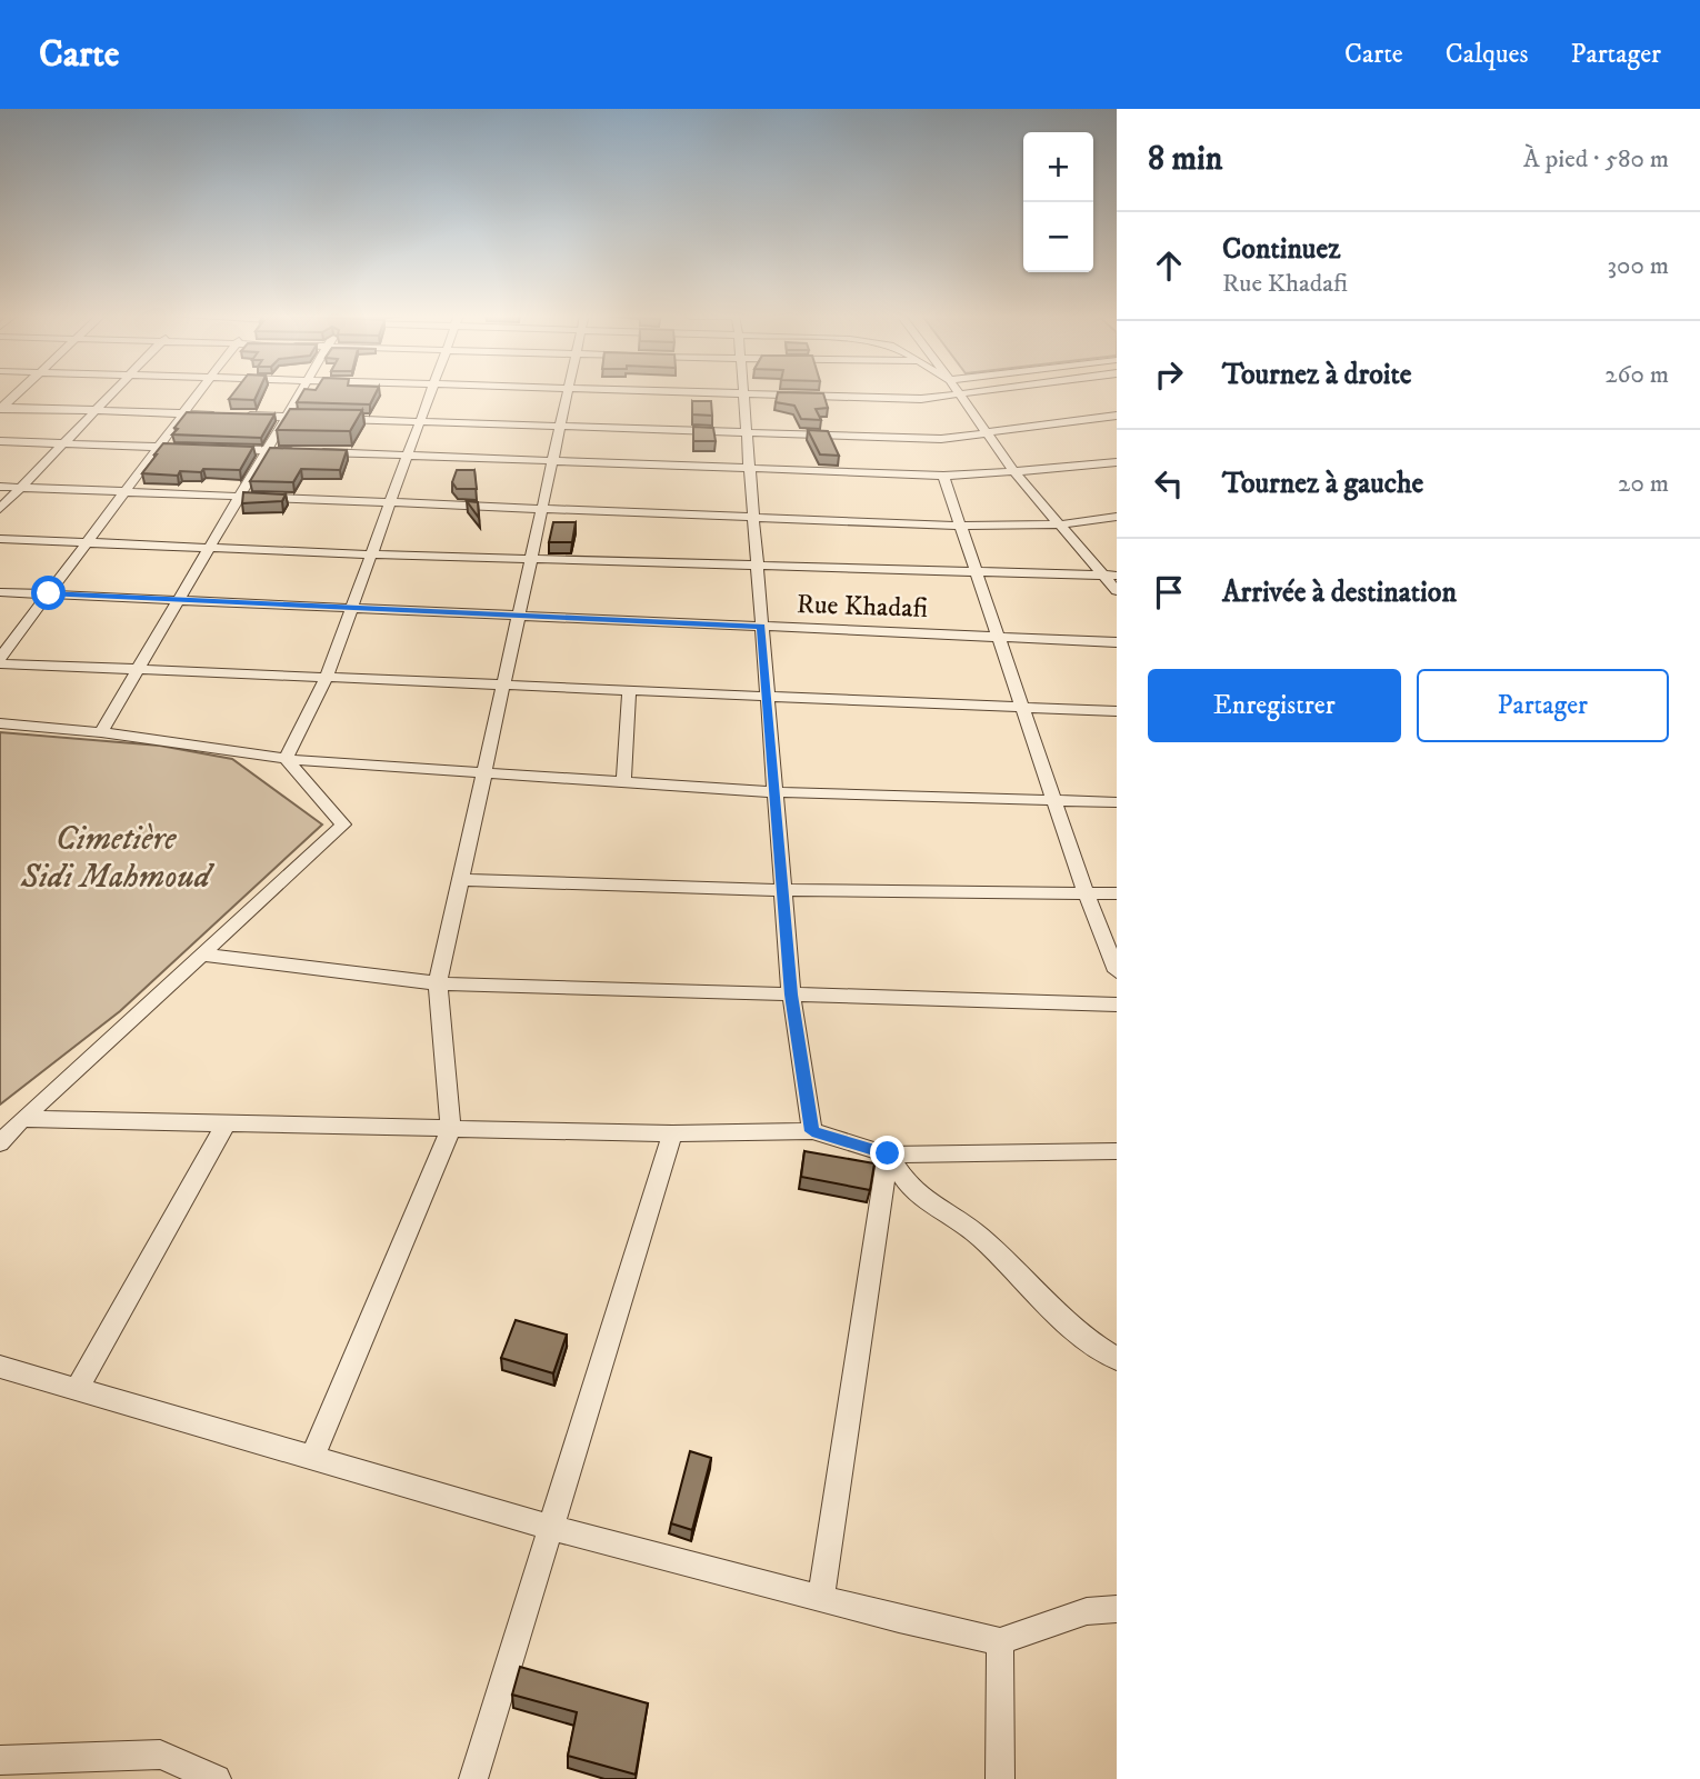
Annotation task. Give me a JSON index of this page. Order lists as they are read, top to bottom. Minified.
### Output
{"streets":{"street":["Rue Khadafi"]},"parks":["Cimetière Sidi Mahmoud"],"page":{"header":"Carte","nav":["Carte","Calques","Partager"],"heading":["8 min","À pied · 580 m"],"map_buttons":["+","−"],"list":[["Continuez","Rue Khadafi","300 m"],["Tournez à droite","260 m"],["Tournez à gauche","20 m"],"Arrivée à destination"],"buttons":["Enregistrer","Partager"]}}
